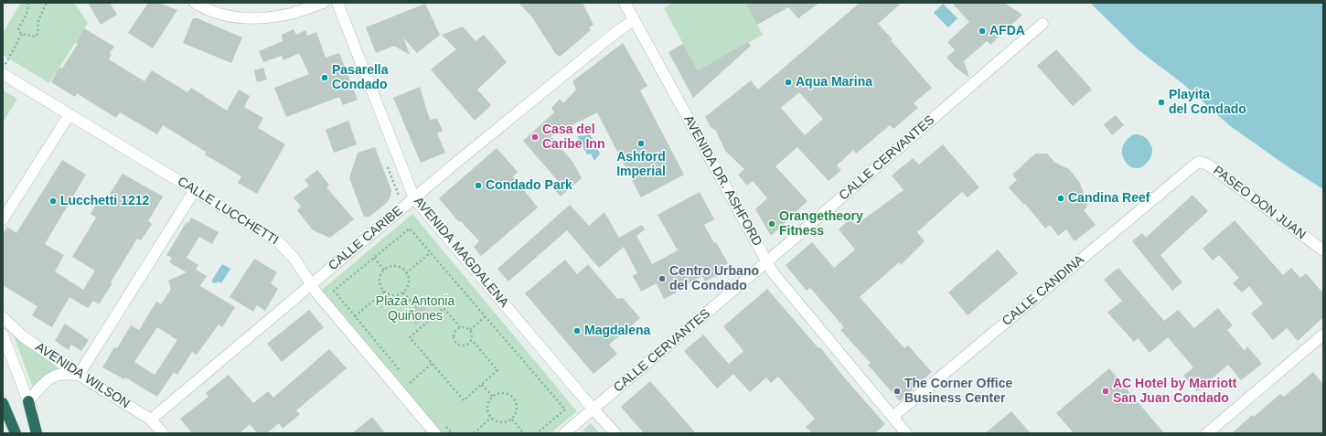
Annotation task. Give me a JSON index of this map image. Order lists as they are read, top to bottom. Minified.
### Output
{"streets":{"street":["CALLE CERVANTES","AVENIDA DR. ASHFORD","PASEO DON JUAN","CALLE LUCCHETTI","CALLE CARIBE","AVENIDA MAGDALENA","CALLE CANDINA","AVENIDA WILSON"]},"crossings":[["CALLE CERVANTES","AVENIDA DR. ASHFORD"],["CALLE CERVANTES","AVENIDA MAGDALENA"],["AVENIDA DR. ASHFORD","CALLE CARIBE"],["AVENIDA DR. ASHFORD","CALLE CANDINA"],["PASEO DON JUAN","CALLE CANDINA"],["CALLE LUCCHETTI","CALLE CARIBE"],["CALLE CARIBE","AVENIDA MAGDALENA"],["CALLE CARIBE","AVENIDA WILSON"]],"parks":["Plaza Antonia Quiñones"],"places":["AFDA","Pasarella Condado","Aqua Marina","Playita del Condado","Casa del Caribe Inn","Ashford Imperial","Condado Park","Candina Reef","Lucchetti 1212","Orangetheory Fitness","Centro Urbano del Condado","Magdalena","The Corner Office Business Center","AC Hotel by Marriott San Juan Condado"]}
